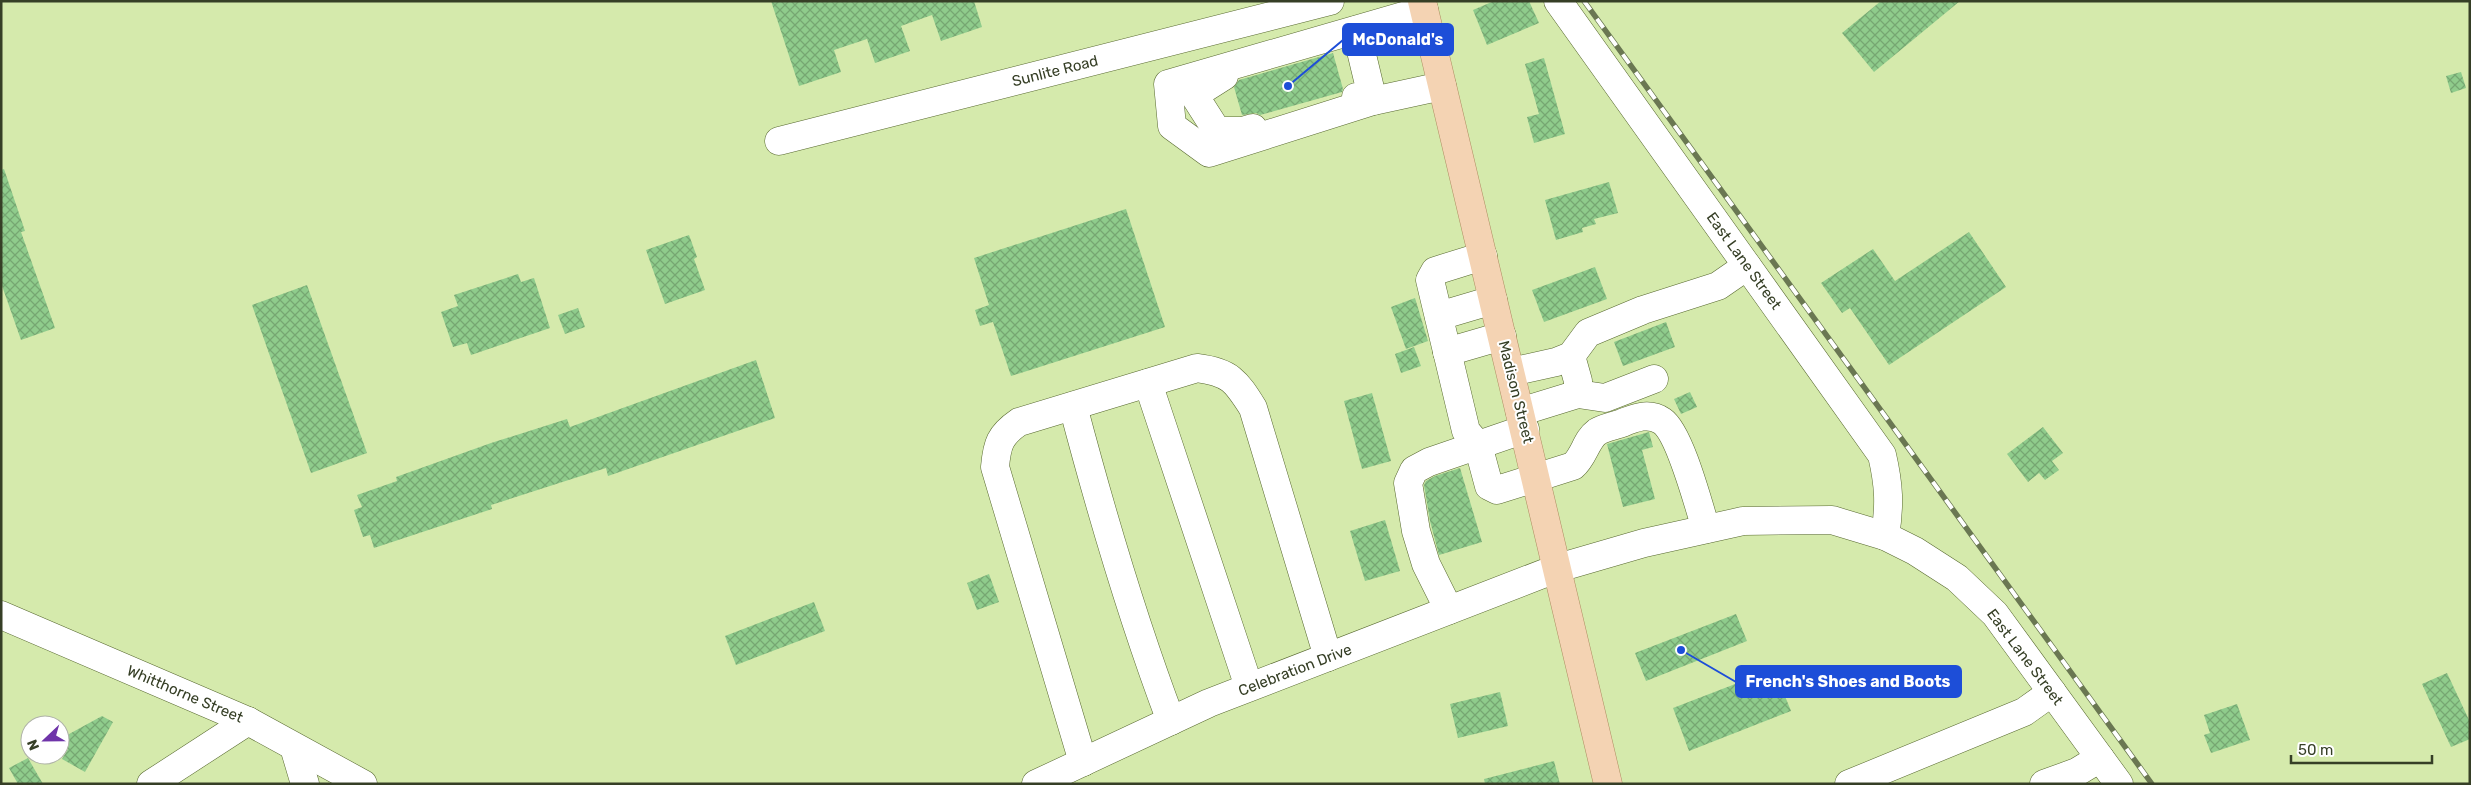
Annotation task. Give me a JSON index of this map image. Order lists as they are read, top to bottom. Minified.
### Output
{"streets":{"main road":["Madison Street"],"street":["Sunlite Road","East Lane Street","Celebration Drive","Whitthorne Street"]},"crossings":[["East Lane Street","Madison Street"],["East Lane Street","Celebration Drive"],["Madison Street","Celebration Drive"]],"places":["McDonald's","French's Shoes and Boots"],"scale_bar":"50 m","north":"left"}
